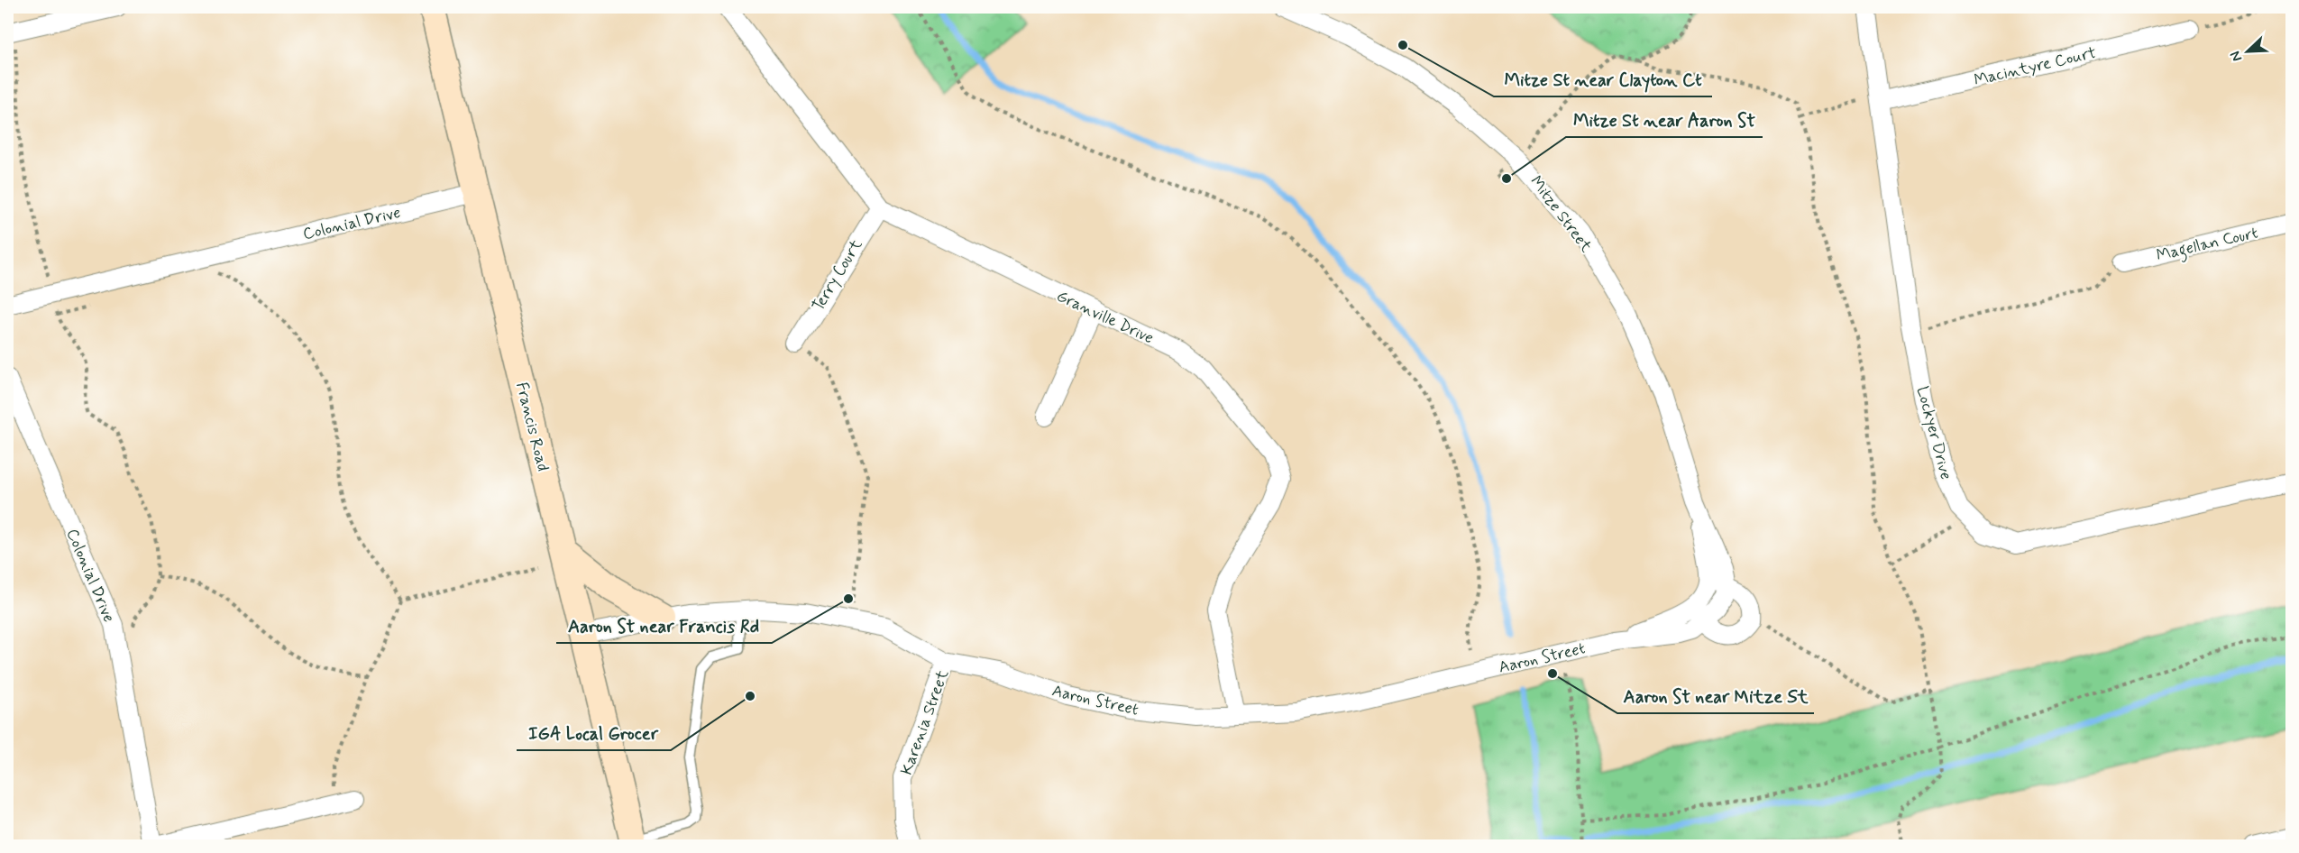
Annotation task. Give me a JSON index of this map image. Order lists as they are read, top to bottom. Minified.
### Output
{"streets":{"main road":["Francis Road"],"street":["Macintyre Court","Mitze Street","Colonial Drive","Magellan Court","Terry Court","Granville Drive","Lockyer Drive","Aaron Street","Karenia Street"]},"crossings":[["Macintyre Court","Lockyer Drive"],["Colonial Drive","Francis Road"],["Terry Court","Granville Drive"],["Granville Drive","Aaron Street"],["Francis Road","Aaron Street"],["Aaron Street","Karenia Street"]],"places":["Mitze St near Clayton Ct","Mitze St near Aaron St","Aaron St near Francis Rd","Aaron St near Mitze St","IGA Local Grocer"],"north":"bottom left"}
